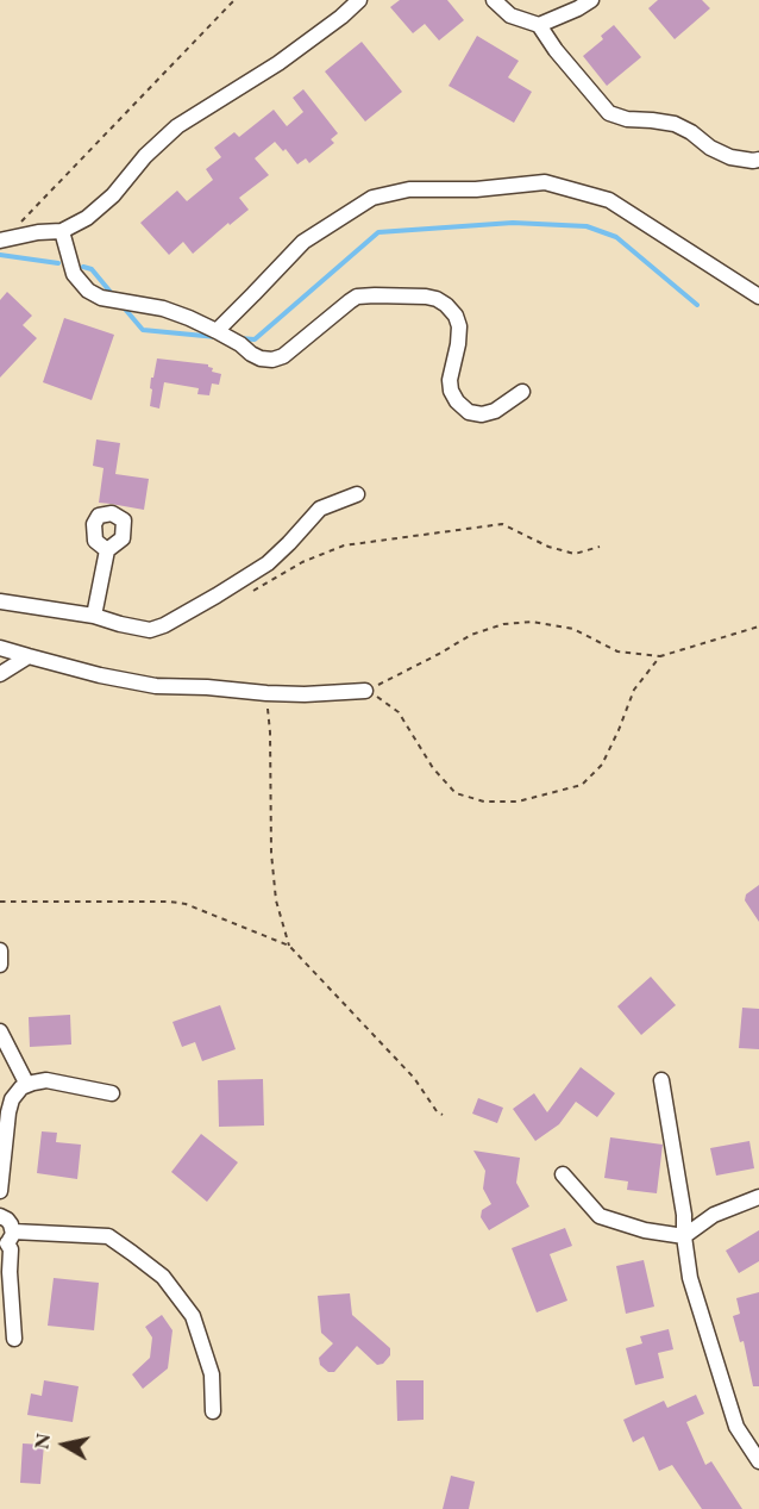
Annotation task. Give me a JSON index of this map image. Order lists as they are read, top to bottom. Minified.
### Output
{"north":"left"}
